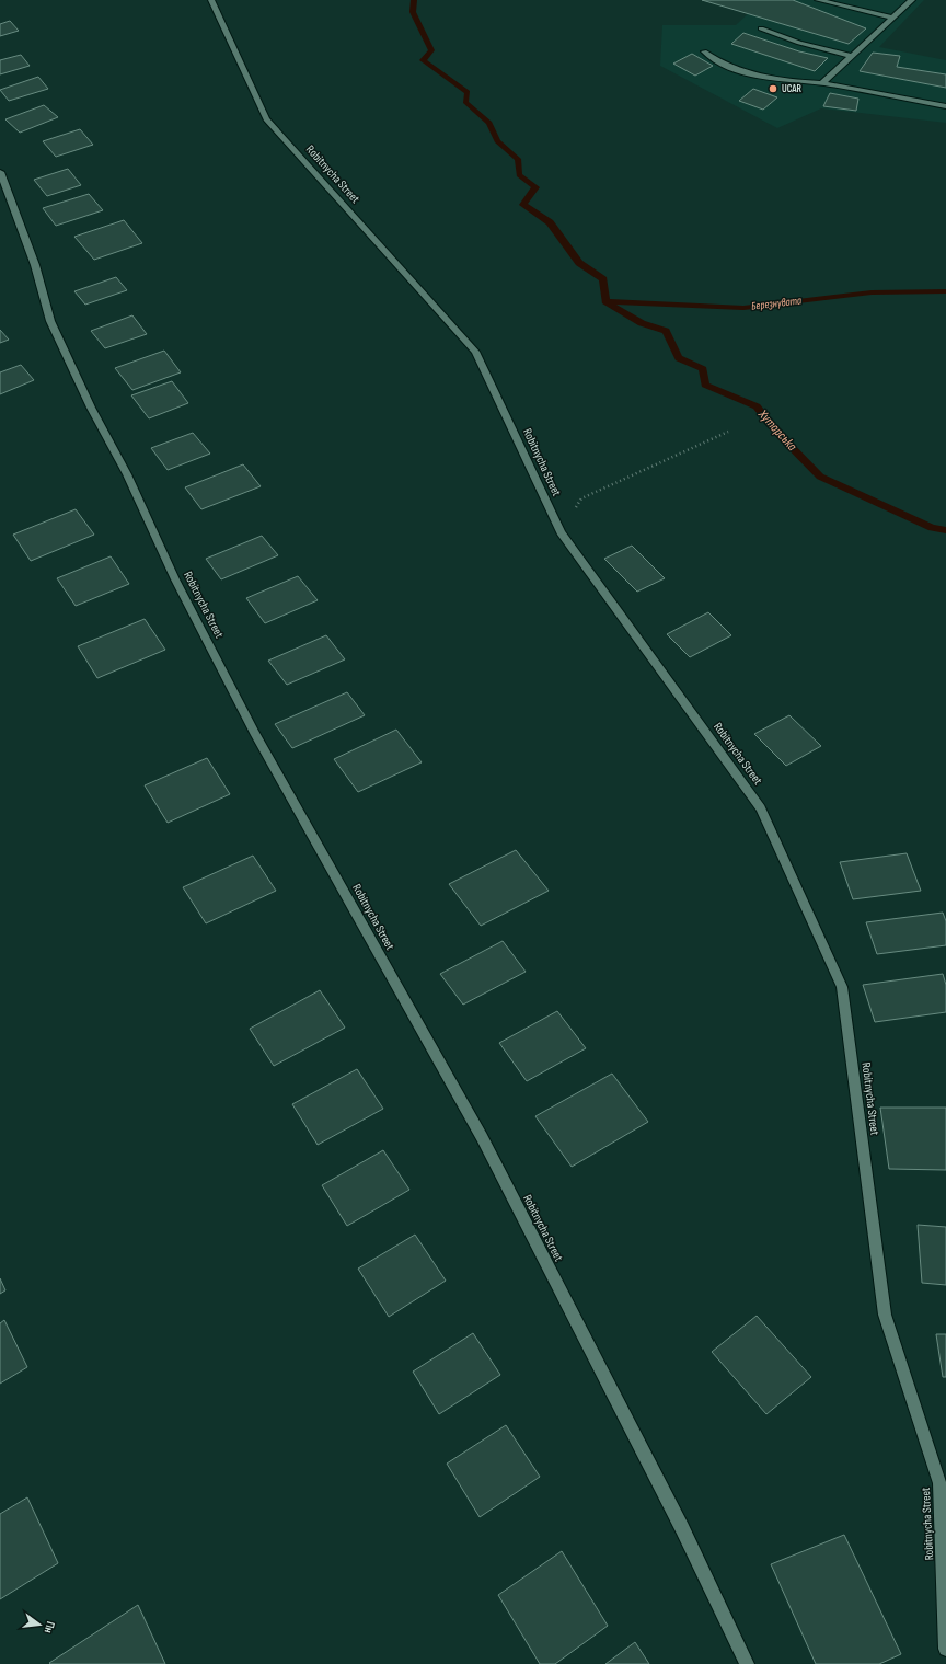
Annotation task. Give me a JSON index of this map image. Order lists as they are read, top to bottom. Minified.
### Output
{"streets":{"street":["Robitnycha Street"]},"water":["Березнувата","Хуторська"],"places":["UCAR"],"north":"right"}
